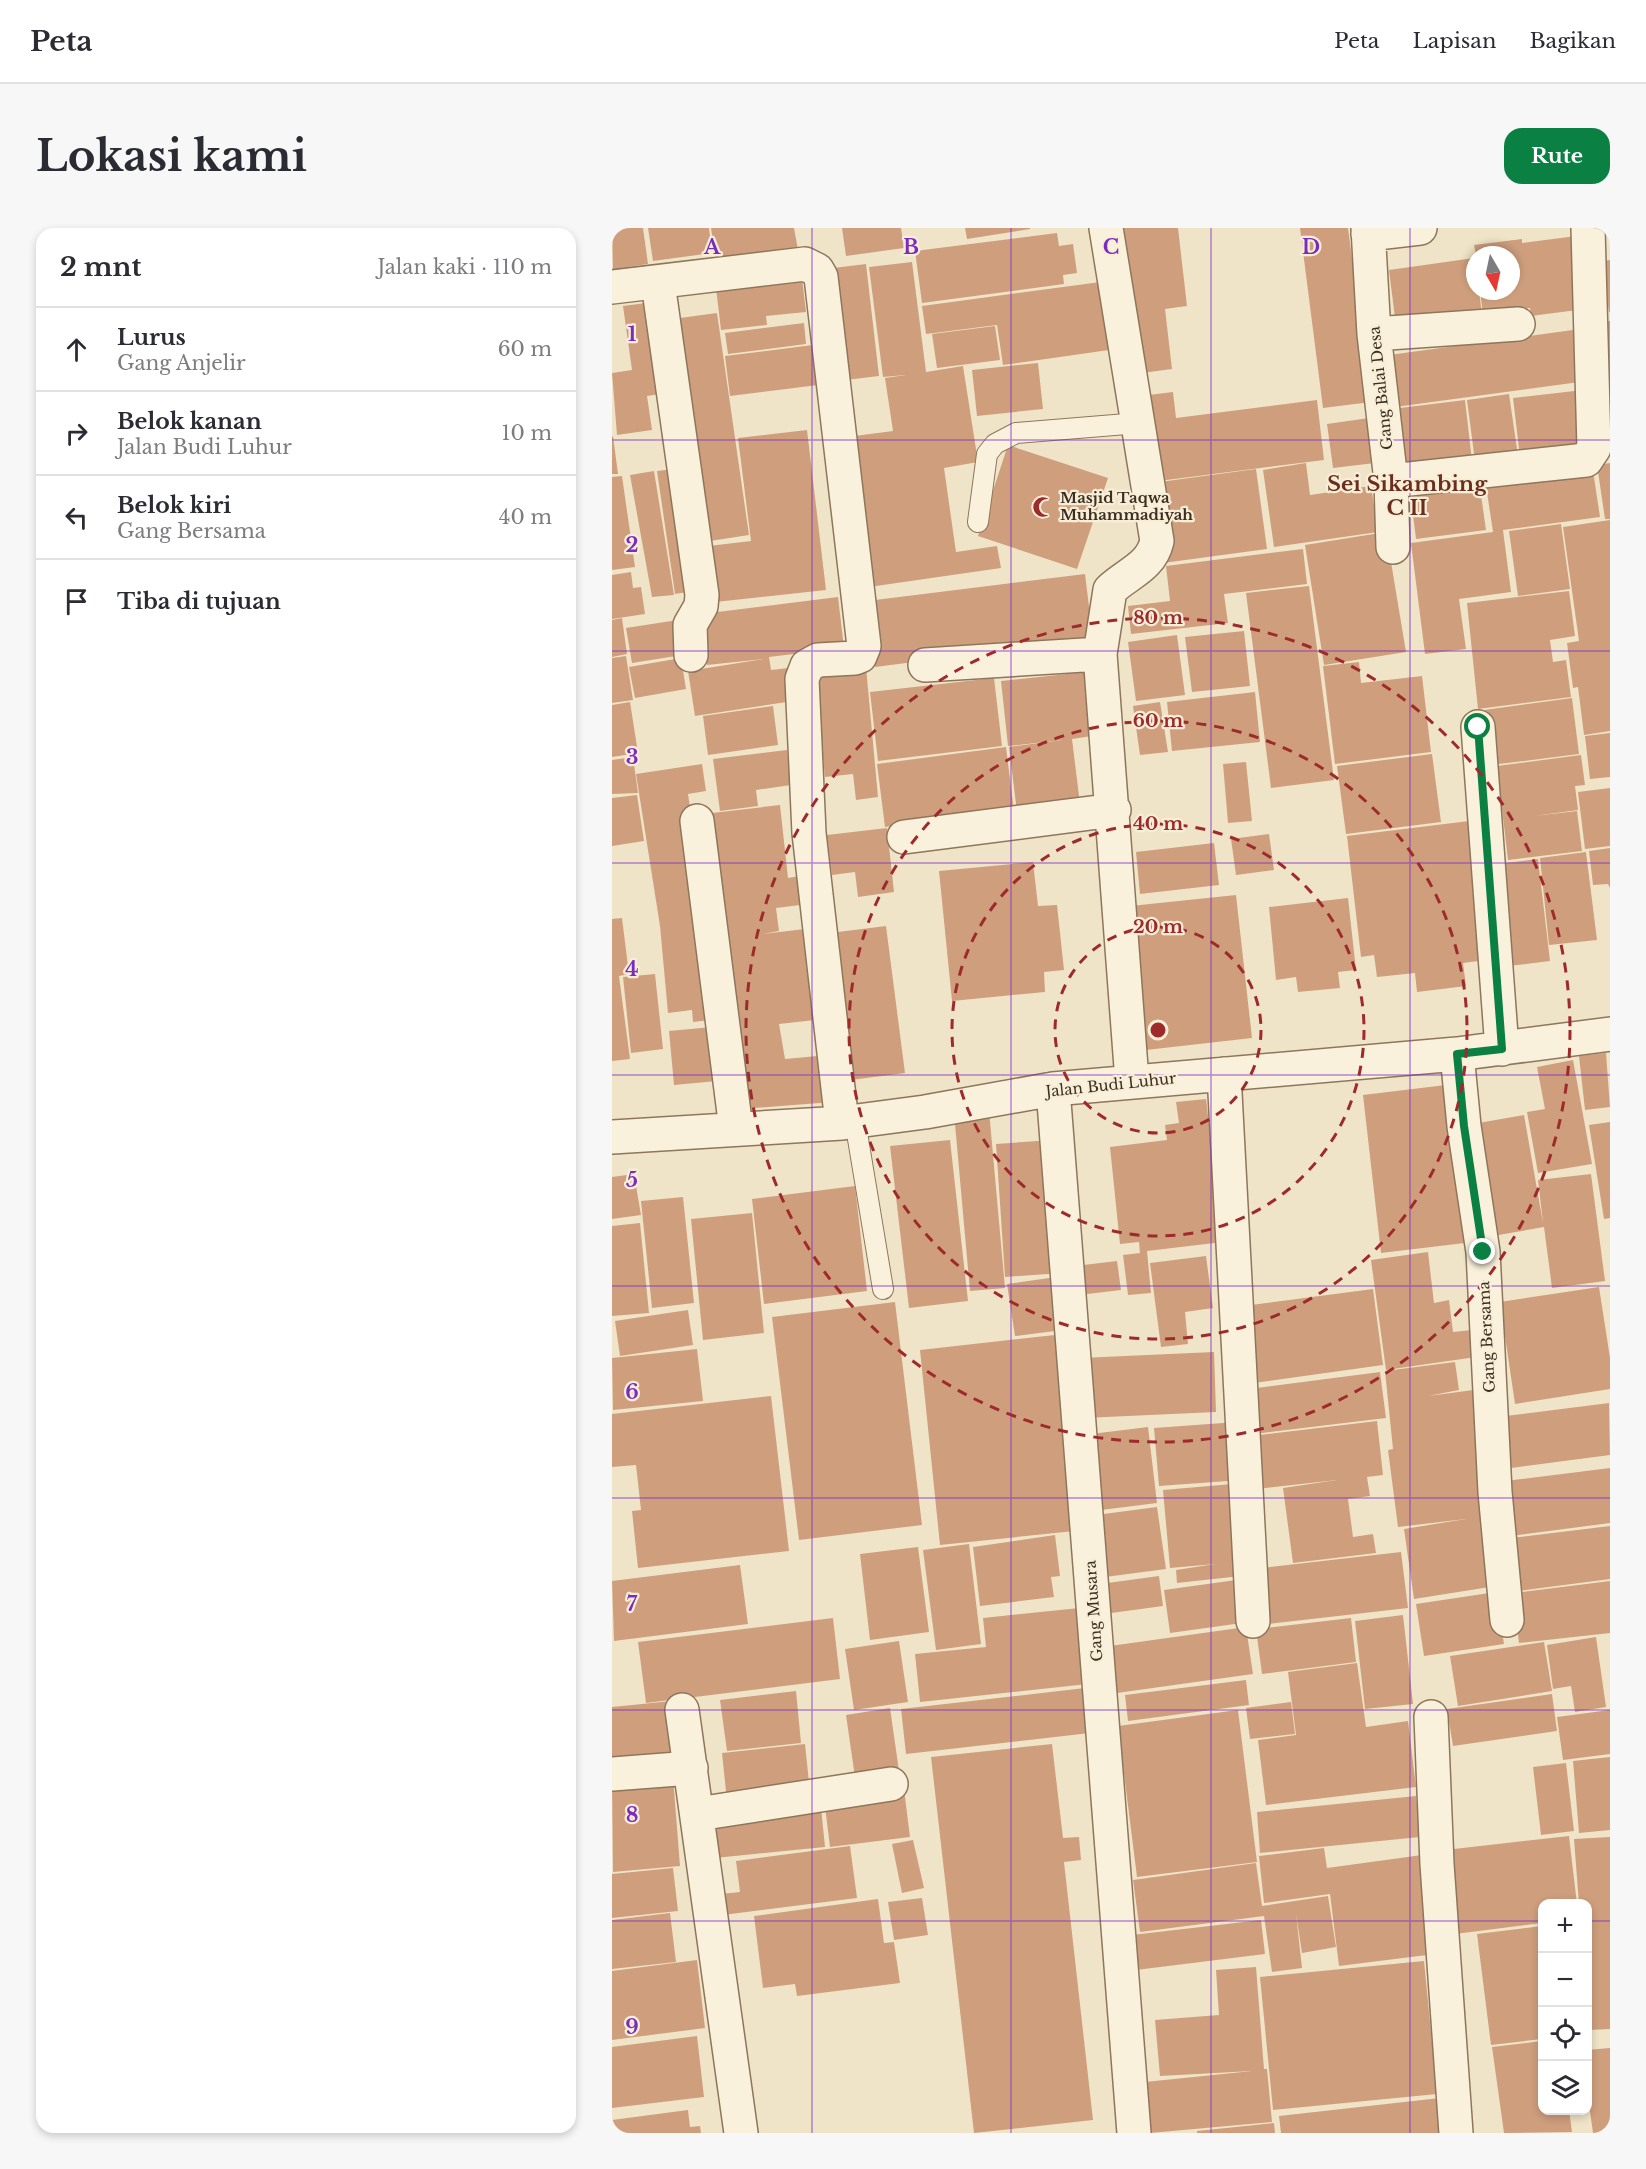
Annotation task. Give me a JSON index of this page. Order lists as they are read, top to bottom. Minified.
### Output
{"streets":{"street":["Gang Balai Desa","Jalan Budi Luhur","Gang Bersama","Gang Musara"]},"crossings":[["Jalan Budi Luhur","Gang Bersama"],["Jalan Budi Luhur","Gang Musara"]],"districts":["Sei Sikambing C II"],"places":{"mosque":["Masjid Taqwa Muhammadiyah"]},"north":"bottom","page":{"header":"Peta","nav":["Peta","Lapisan","Bagikan"],"buttons":"Rute","title":"Lokasi kami","heading":["2 mnt","Jalan kaki · 110 m"],"list":[["Lurus","Gang Anjelir","60 m"],["Belok kanan","Jalan Budi Luhur","10 m"],["Belok kiri","Gang Bersama","40 m"],"Tiba di tujuan"],"map_buttons":["+","−"]},"grid":{"columns":["A","B","C","D"],"rows":["1","2","3","4","5","6","7","8","9"]},"rings":["80 m","60 m","40 m","20 m"]}
